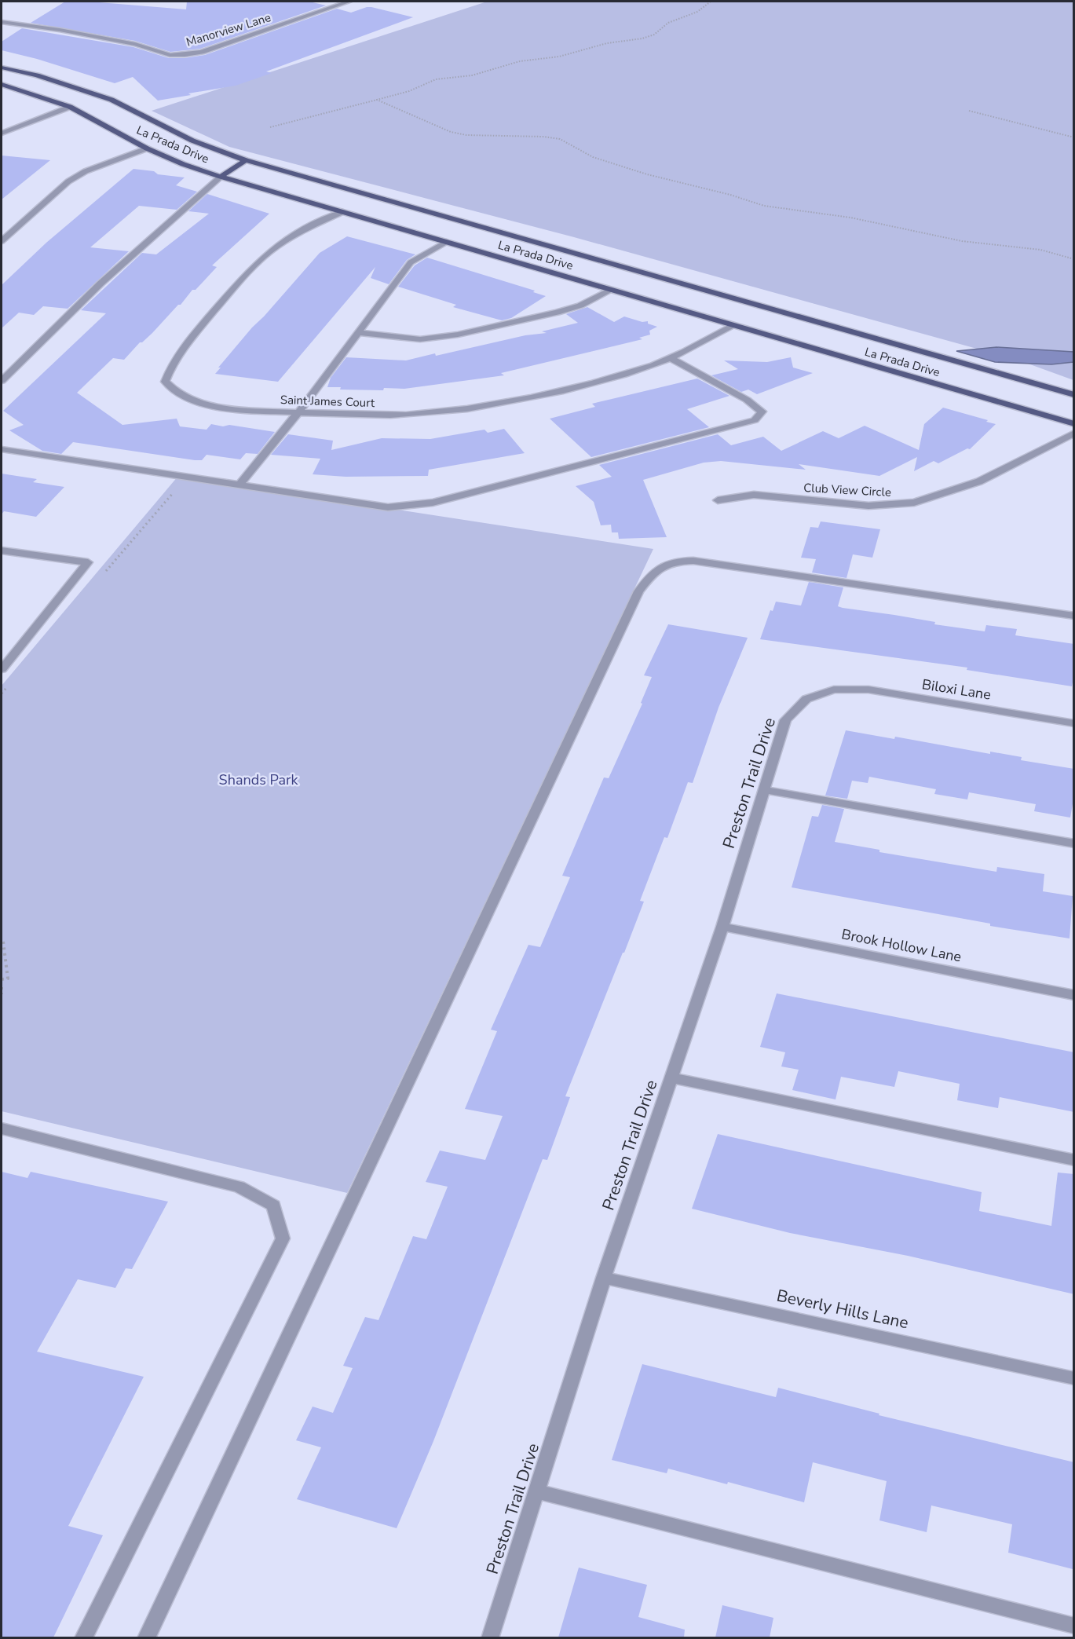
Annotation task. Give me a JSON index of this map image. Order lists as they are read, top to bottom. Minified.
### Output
{"streets":{"main road":["La Prada Drive"],"street":["Manorview Lane","Saint James Court","Club View Circle","Biloxi Lane","Preston Trail Drive","Brook Hollow Lane","Beverly Hills Lane"]},"crossings":[["La Prada Drive","Saint James Court"],["Biloxi Lane","Preston Trail Drive"],["Preston Trail Drive","Brook Hollow Lane"],["Preston Trail Drive","Beverly Hills Lane"]],"parks":["Shands Park"]}
